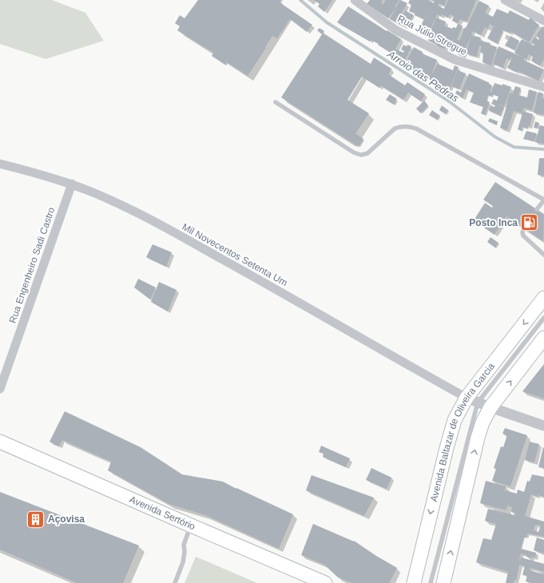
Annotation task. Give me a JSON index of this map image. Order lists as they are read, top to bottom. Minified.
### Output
{"streets":{"main road":["Avenida Baltazar de Oliveira Garcia","Avenida Sertório"],"street":["Rua Júlio Stregue","Mil Novecentos Setenta Um","Rua Engenheiro Sadi Castro"]},"crossings":[["Mil Novecentos Setenta Um","Rua Engenheiro Sadi Castro"],["Mil Novecentos Setenta Um","Avenida Baltazar de Oliveira Garcia"]],"water":["Arroio das Pedras"],"places":{"fuel station":["Posto Inca"],"building":["Açovisa"]}}
